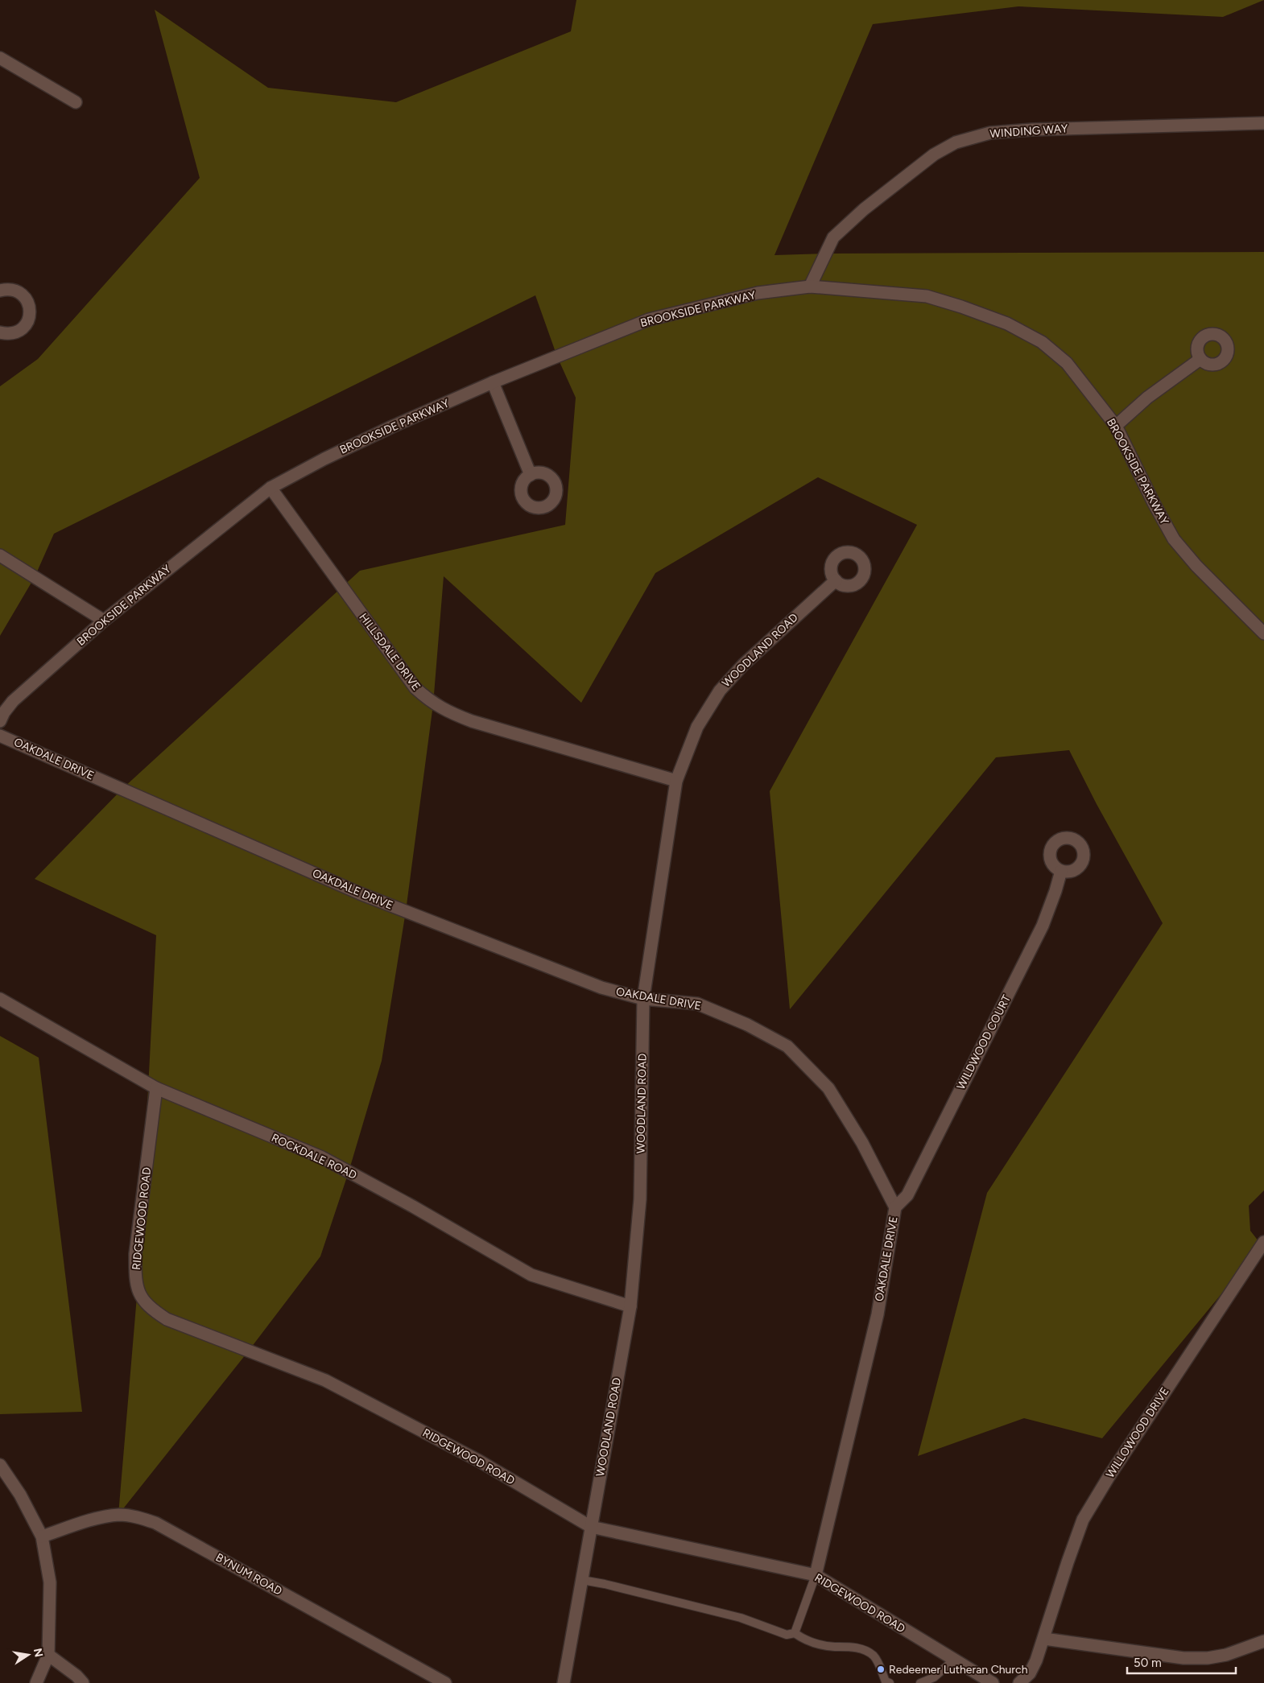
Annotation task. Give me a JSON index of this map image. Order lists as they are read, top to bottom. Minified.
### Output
{"streets":{"street":["WINDING WAY","BROOKSIDE PARKWAY","WOODLAND ROAD","HILLSDALE DRIVE","OAKDALE DRIVE","WILDWOOD COURT","ROCKDALE ROAD","RIDGEWOOD ROAD","WILLOWOOD DRIVE","BYNUM ROAD"]},"crossings":[["WINDING WAY","BROOKSIDE PARKWAY"],["BROOKSIDE PARKWAY","HILLSDALE DRIVE"],["WOODLAND ROAD","HILLSDALE DRIVE"],["WOODLAND ROAD","OAKDALE DRIVE"],["WOODLAND ROAD","ROCKDALE ROAD"],["WOODLAND ROAD","RIDGEWOOD ROAD"],["OAKDALE DRIVE","WILDWOOD COURT"],["OAKDALE DRIVE","RIDGEWOOD ROAD"],["ROCKDALE ROAD","RIDGEWOOD ROAD"]],"places":["Redeemer Lutheran Church"],"scale_bar":"50 m","north":"right"}
